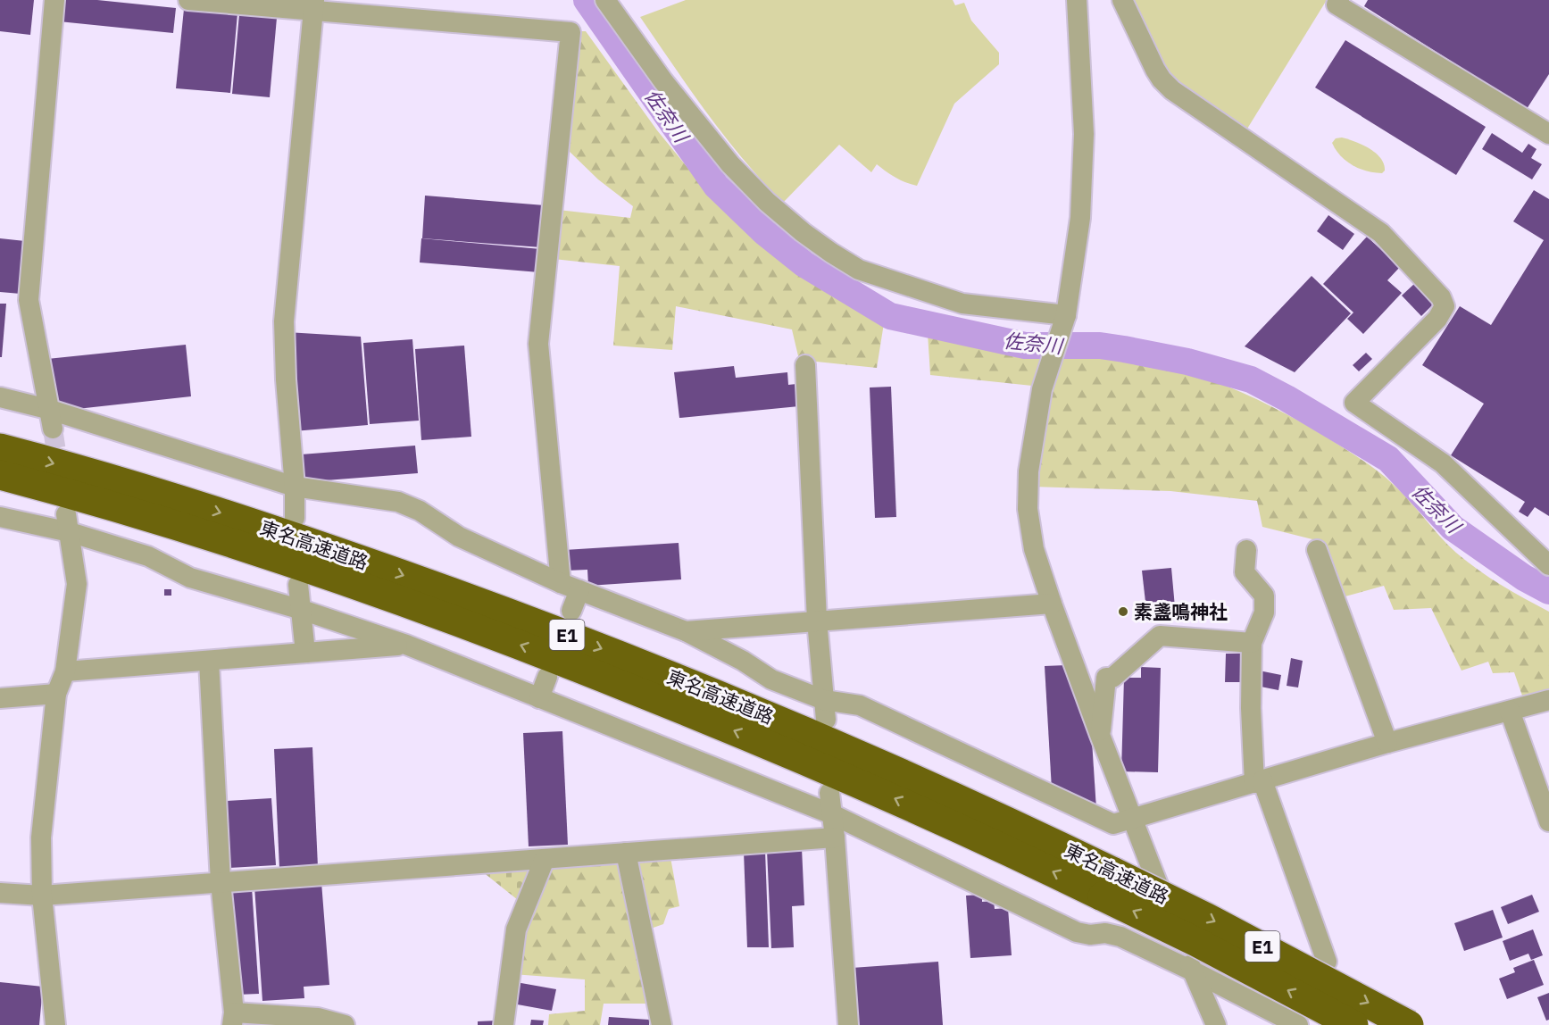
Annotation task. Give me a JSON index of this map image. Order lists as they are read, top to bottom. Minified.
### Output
{"streets":{"highway":["東名高速道路","E1"]},"water":["佐奈川"],"places":["素盞鳴神社"]}
